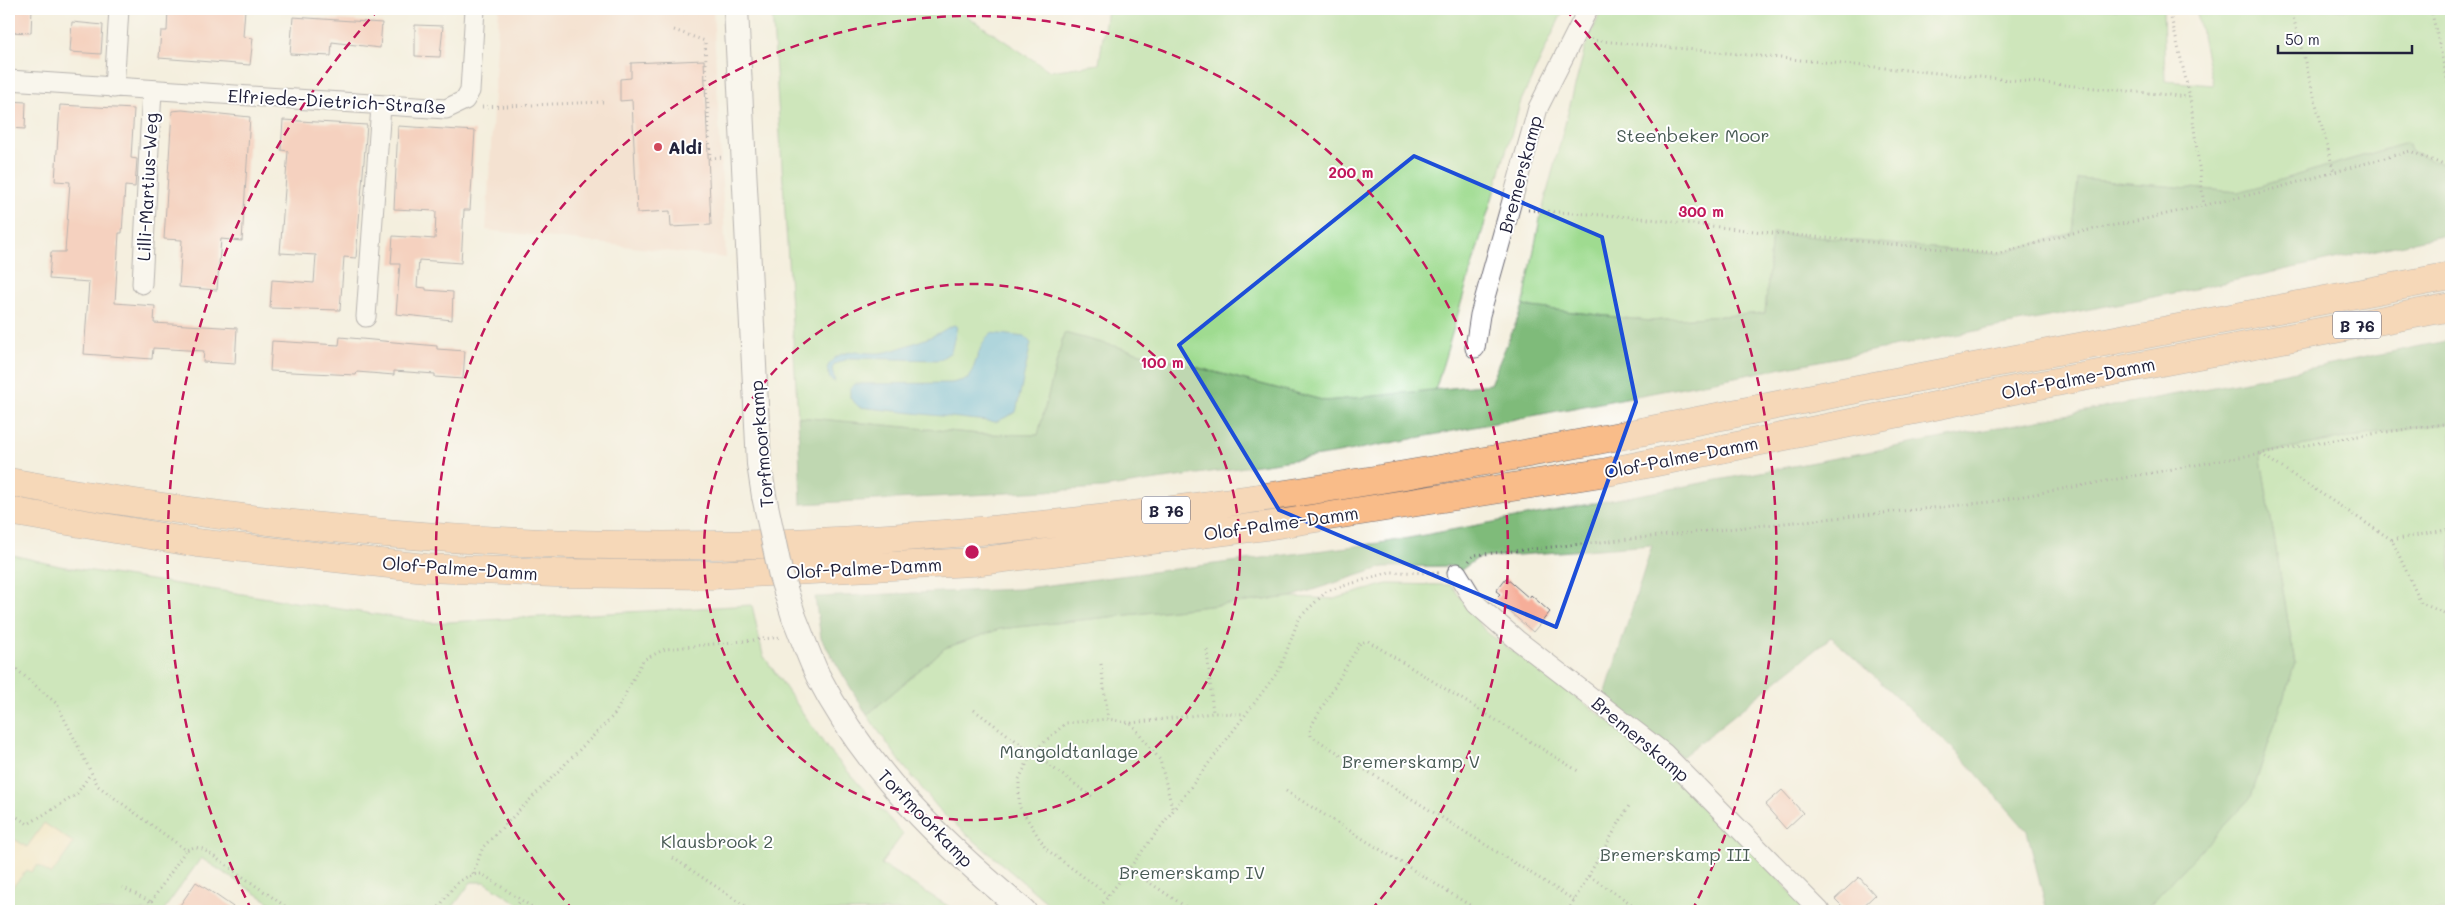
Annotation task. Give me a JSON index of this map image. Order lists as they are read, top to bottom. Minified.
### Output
{"streets":{"highway":["B 76","Olof-Palme-Damm"],"street":["Elfriede-Dietrich-Straße","Bremerskamp","Lilli-Martius-Weg","Torfmoorkamp"]},"crossings":[["Elfriede-Dietrich-Straße","Lilli-Martius-Weg"]],"parks":["Steenbeker Moor","Mangoldtanlage","Bremerskamp V","Klausbrook 2","Bremerskamp III","Bremerskamp IV"],"places":["Aldi"],"scale_bar":"50 m","rings":["200 m","300 m","100 m"]}
